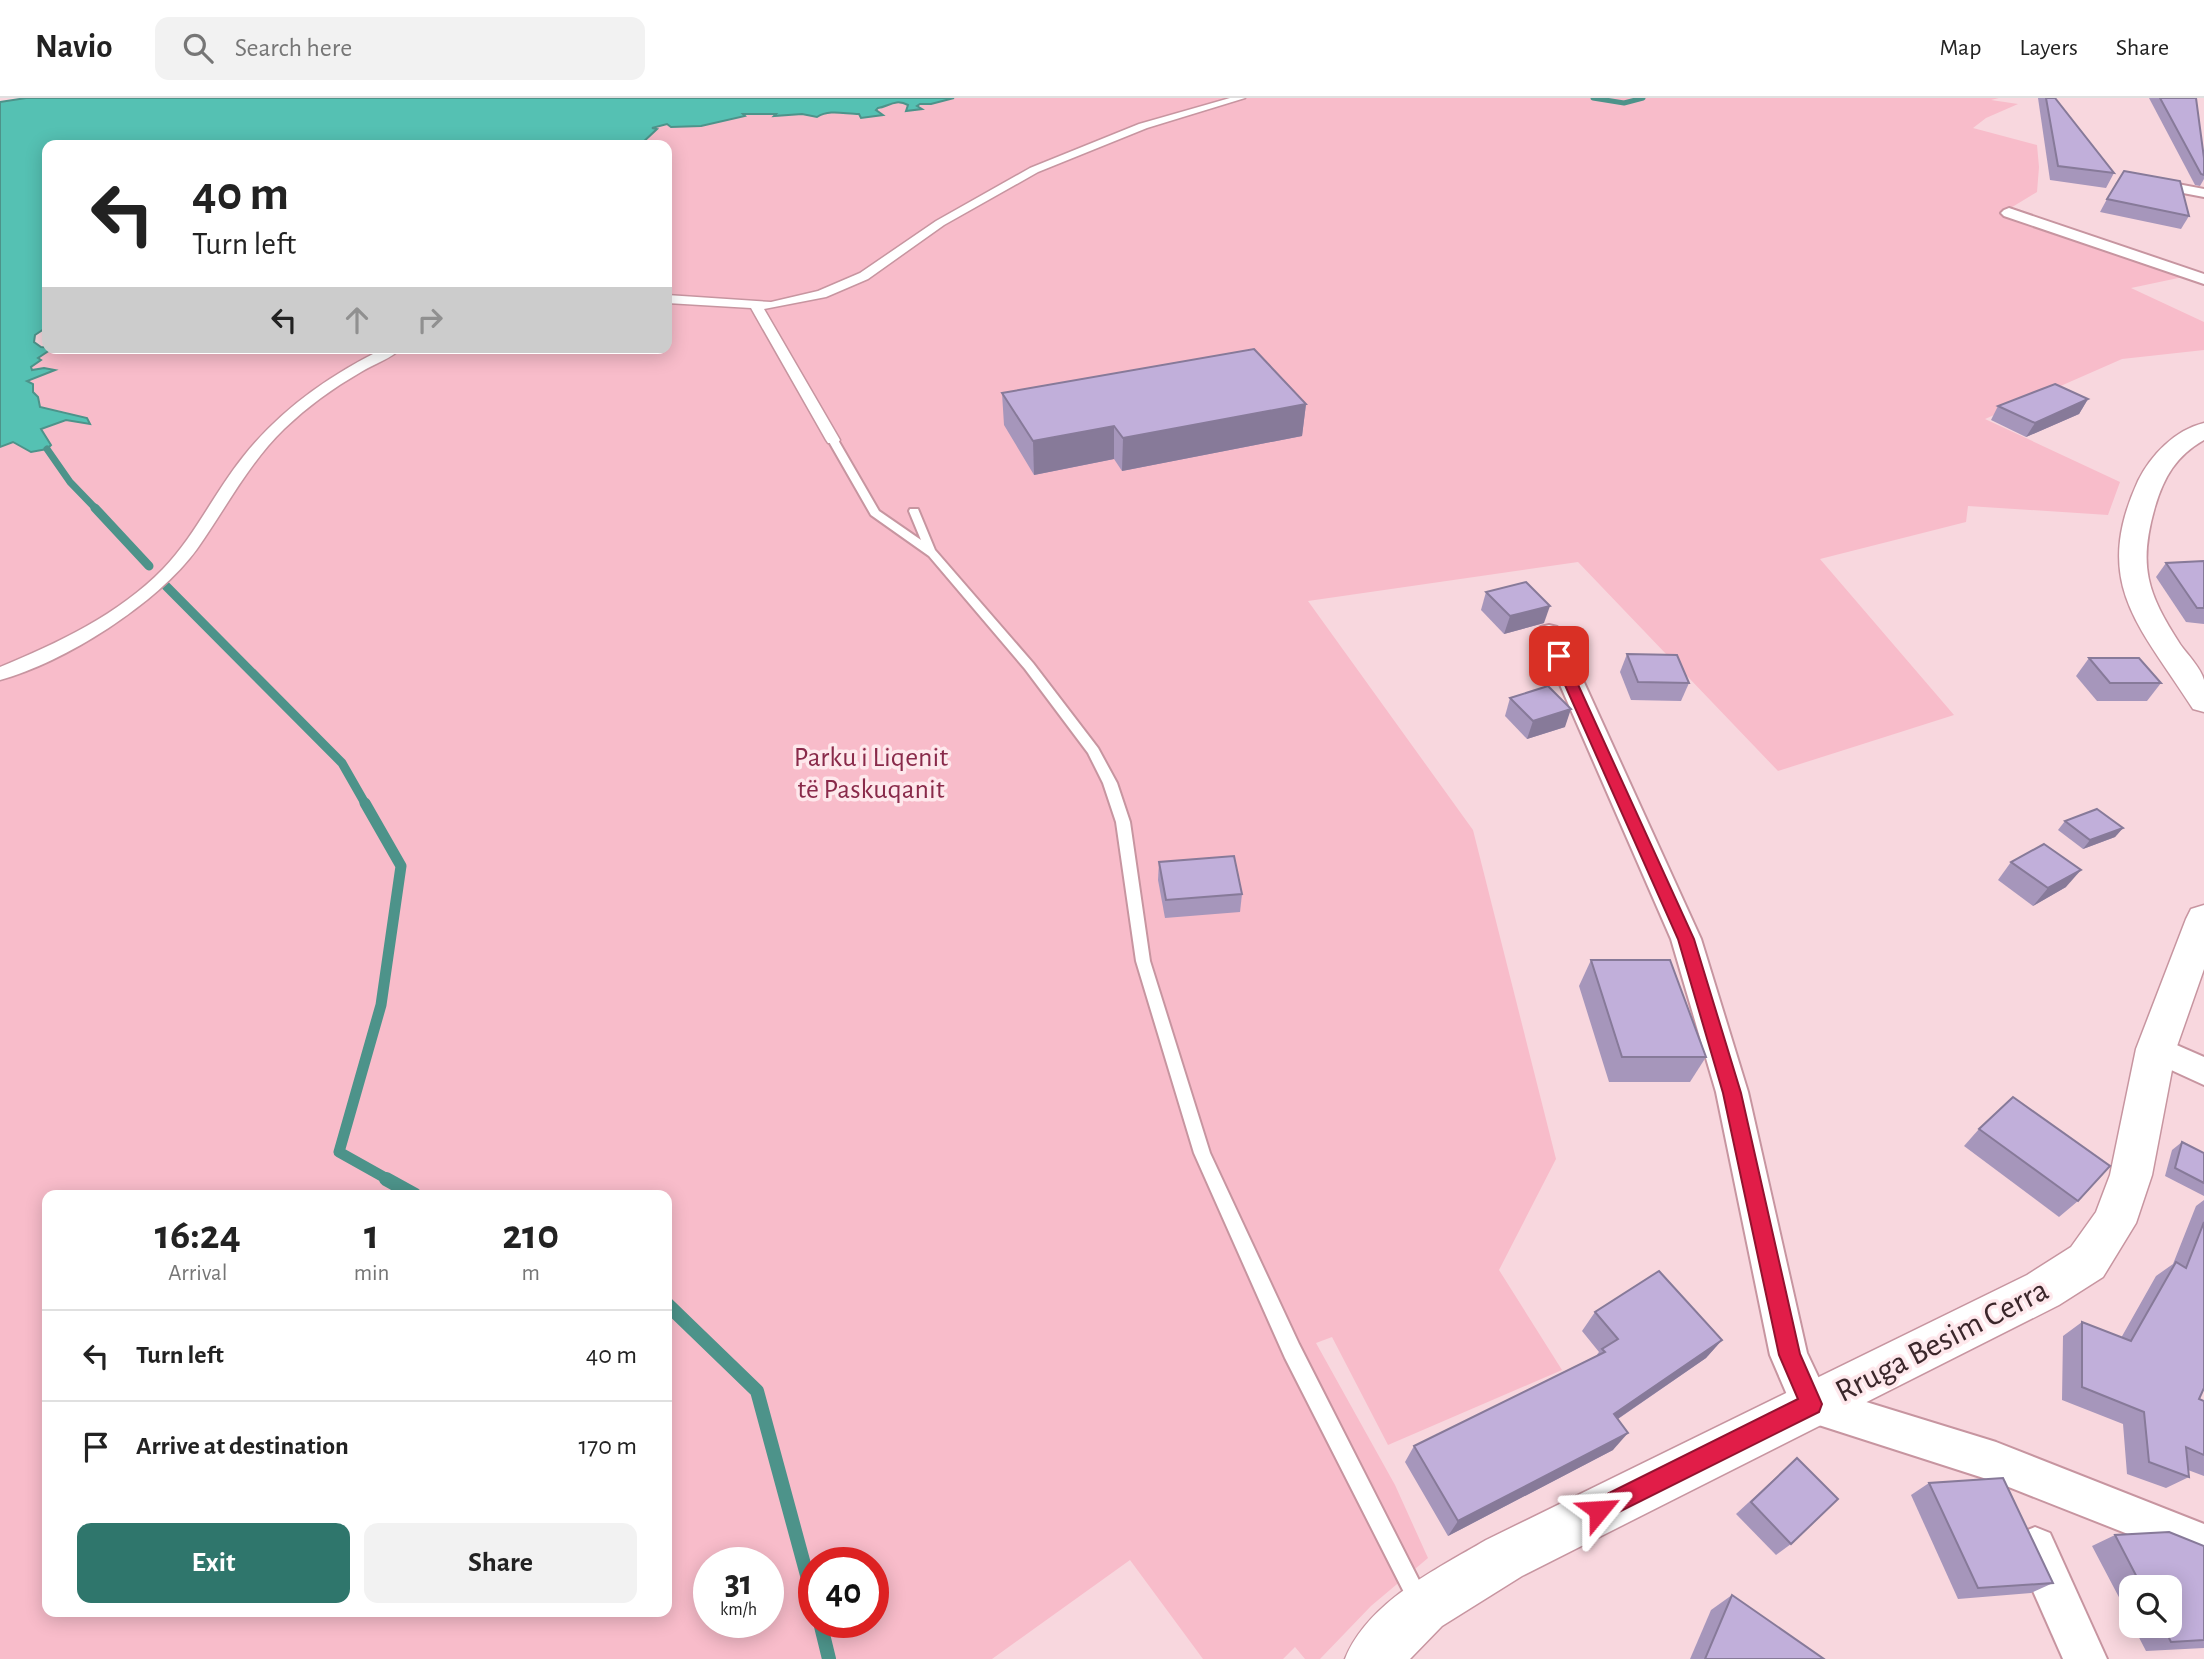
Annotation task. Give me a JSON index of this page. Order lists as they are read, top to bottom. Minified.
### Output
{"streets":{"street":["Rruga Besim Cerra"]},"parks":["Parku i Liqenit të Paskuqanit"],"page":{"header":"Navio","search":"Search here","nav":["Map","Layers","Share"],"turn":["40 m","Turn left"],"eta":["16:24","Arrival","1","min","210","m"],"list":[{"name":"Turn left","value":"40 m"},{"name":"Arrive at destination","value":"170 m"}],"buttons":["Exit","Share"],"speed":"31 km/h","limit":"40"}}
